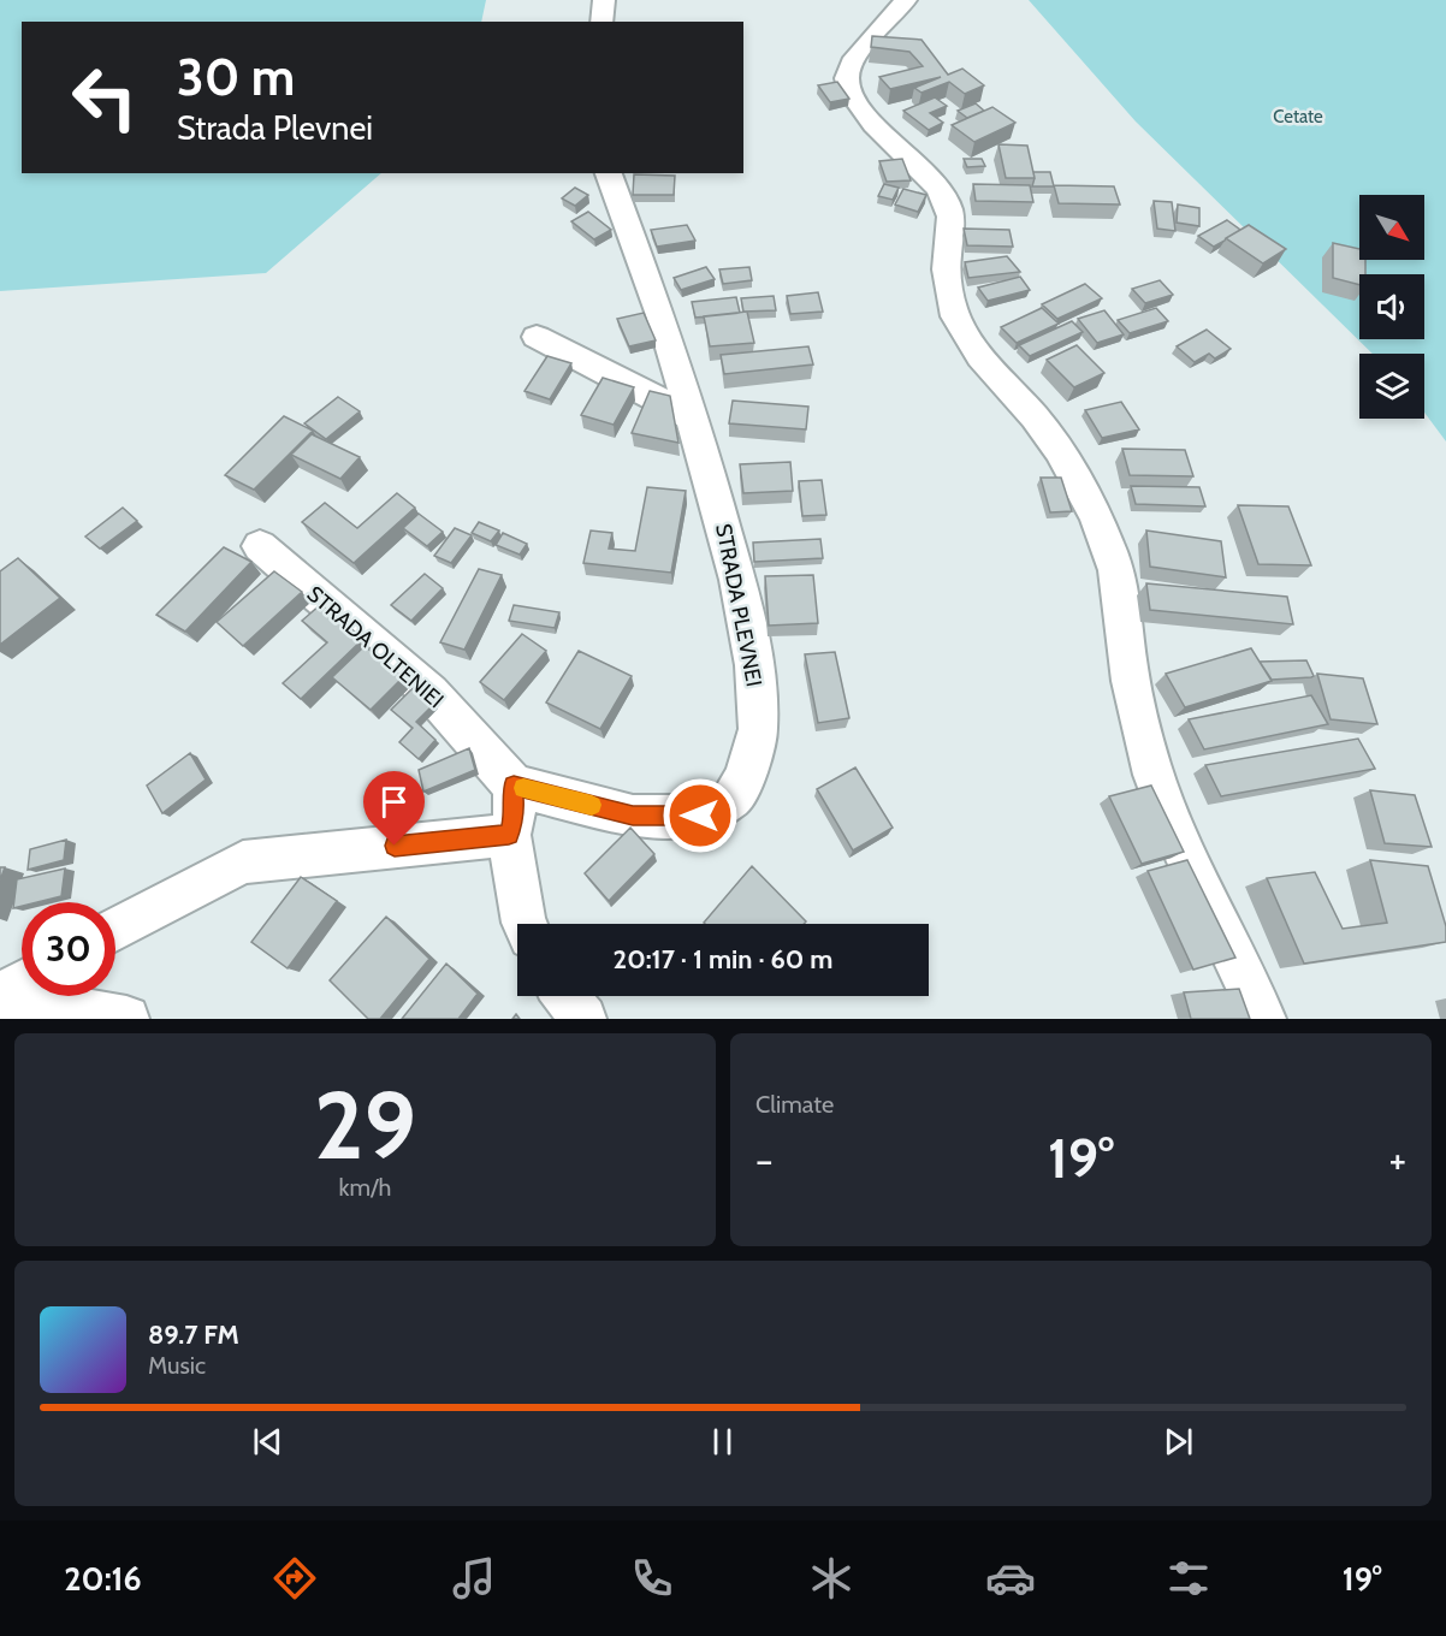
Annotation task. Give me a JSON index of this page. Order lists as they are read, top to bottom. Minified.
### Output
{"streets":{"street":["STRADA PLEVNEI","STRADA OLTENIEI"]},"crossings":[["STRADA PLEVNEI","STRADA OLTENIEI"]],"parks":["Cetate"],"north":"bottom right","page":{"turn":["30 m","Strada Plevnei"],"limit":"30","trip":"20:17 · 1 min · 60 m","tile":[["29","km/h"],"Climate"],"heat":["−","19°","+"],"song":["89.7 FM","Music"],"tabs":["20:16","19°"]}}
